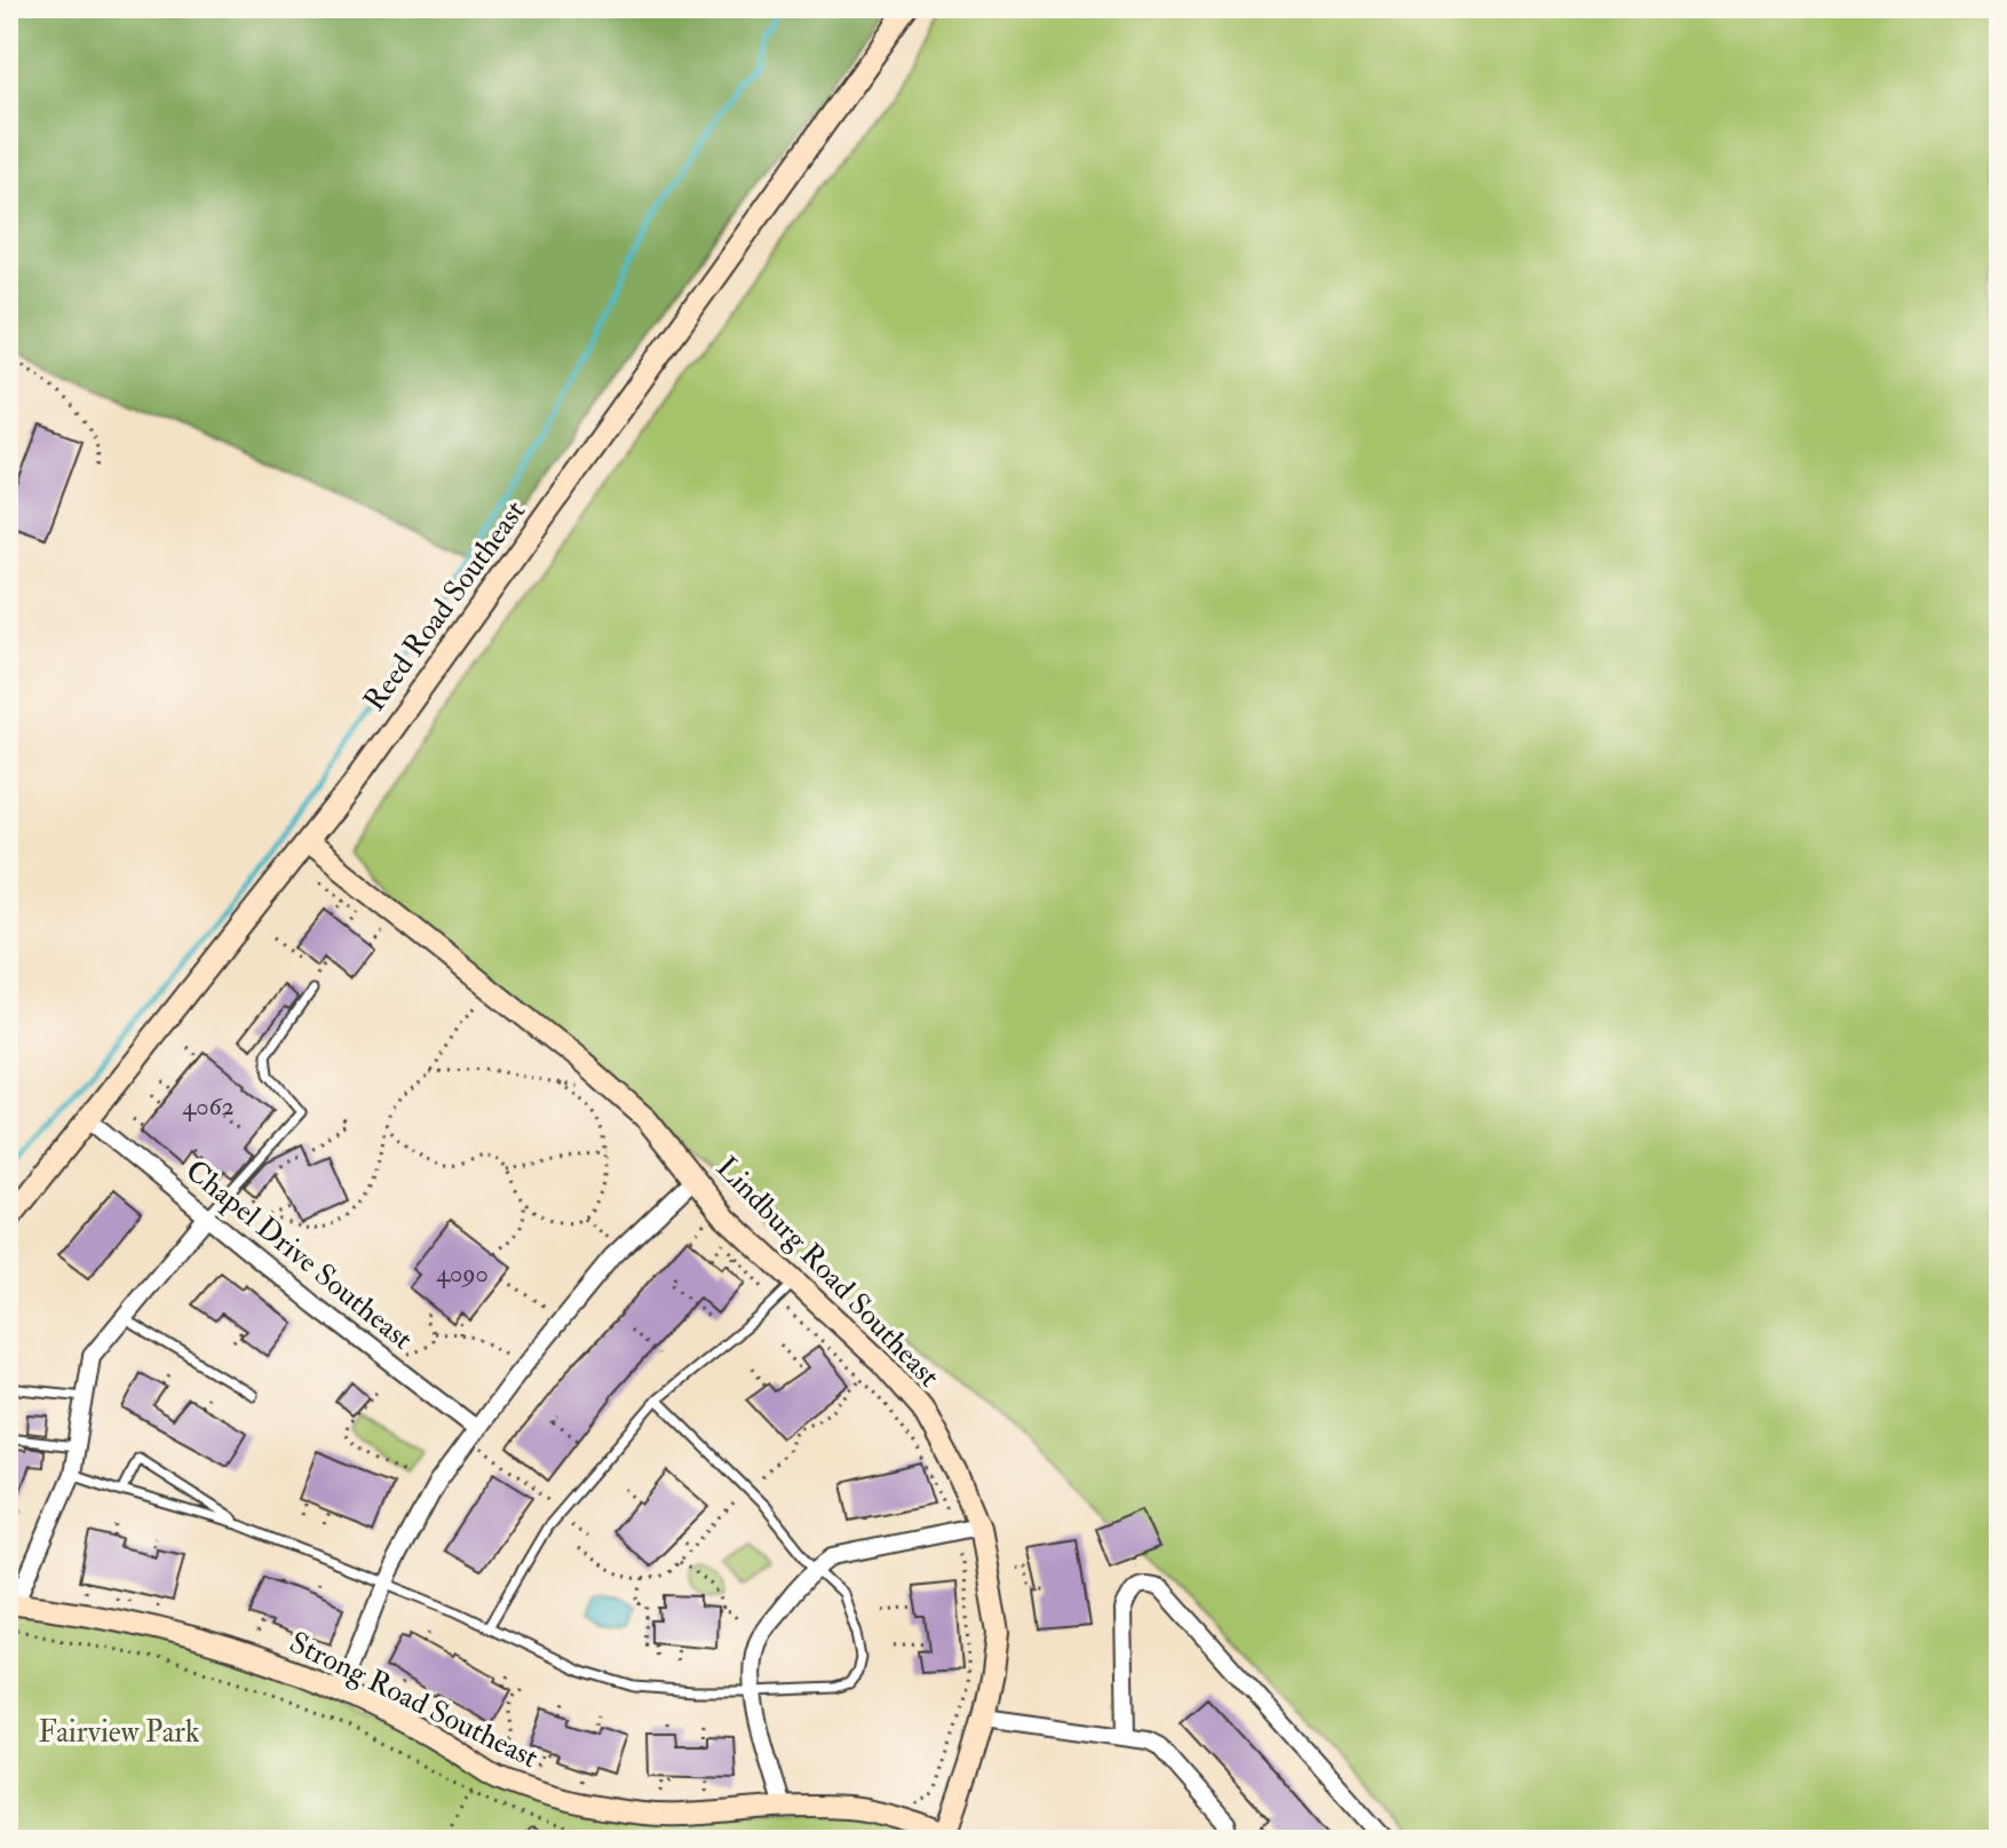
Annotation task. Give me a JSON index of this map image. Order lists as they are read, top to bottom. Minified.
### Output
{"streets":{"street":["Reed Road Southeast","Chapel Drive Southeast","Lindburg Road Southeast","Strong Road Southeast"]},"crossings":[["Reed Road Southeast","Chapel Drive Southeast"],["Reed Road Southeast","Lindburg Road Southeast"],["Lindburg Road Southeast","Strong Road Southeast"]],"parks":["Fairview Park"],"house_numbers":["4062","4090"]}
